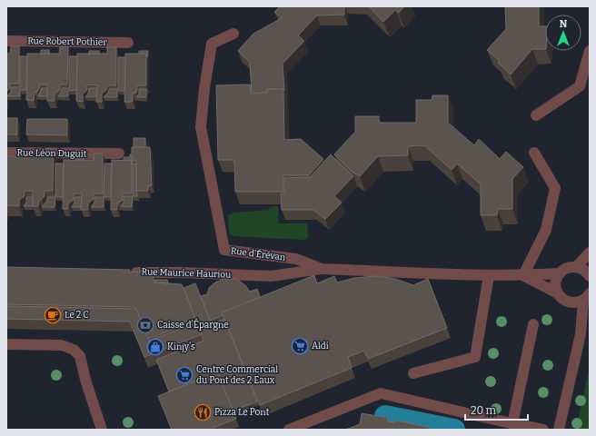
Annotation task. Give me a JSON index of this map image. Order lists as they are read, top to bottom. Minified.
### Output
{"streets":{"street":["Rue Robert Pothier","Rue Léon Duguit","Rue d'Érévan","Rue Maurice Hauriou"]},"crossings":[["Rue d'Érévan","Rue Maurice Hauriou"]],"places":{"cafe":["Le 2 C"],"bank":["Caisse d'Épargne"],"supermarket":["Aldi","Centre Commercial du Pont des 2 Eaux"],"shop":["Kinjy's"],"restaurant":["Pizza Le Pont"]},"scale_bar":"20 m","north":"top"}
